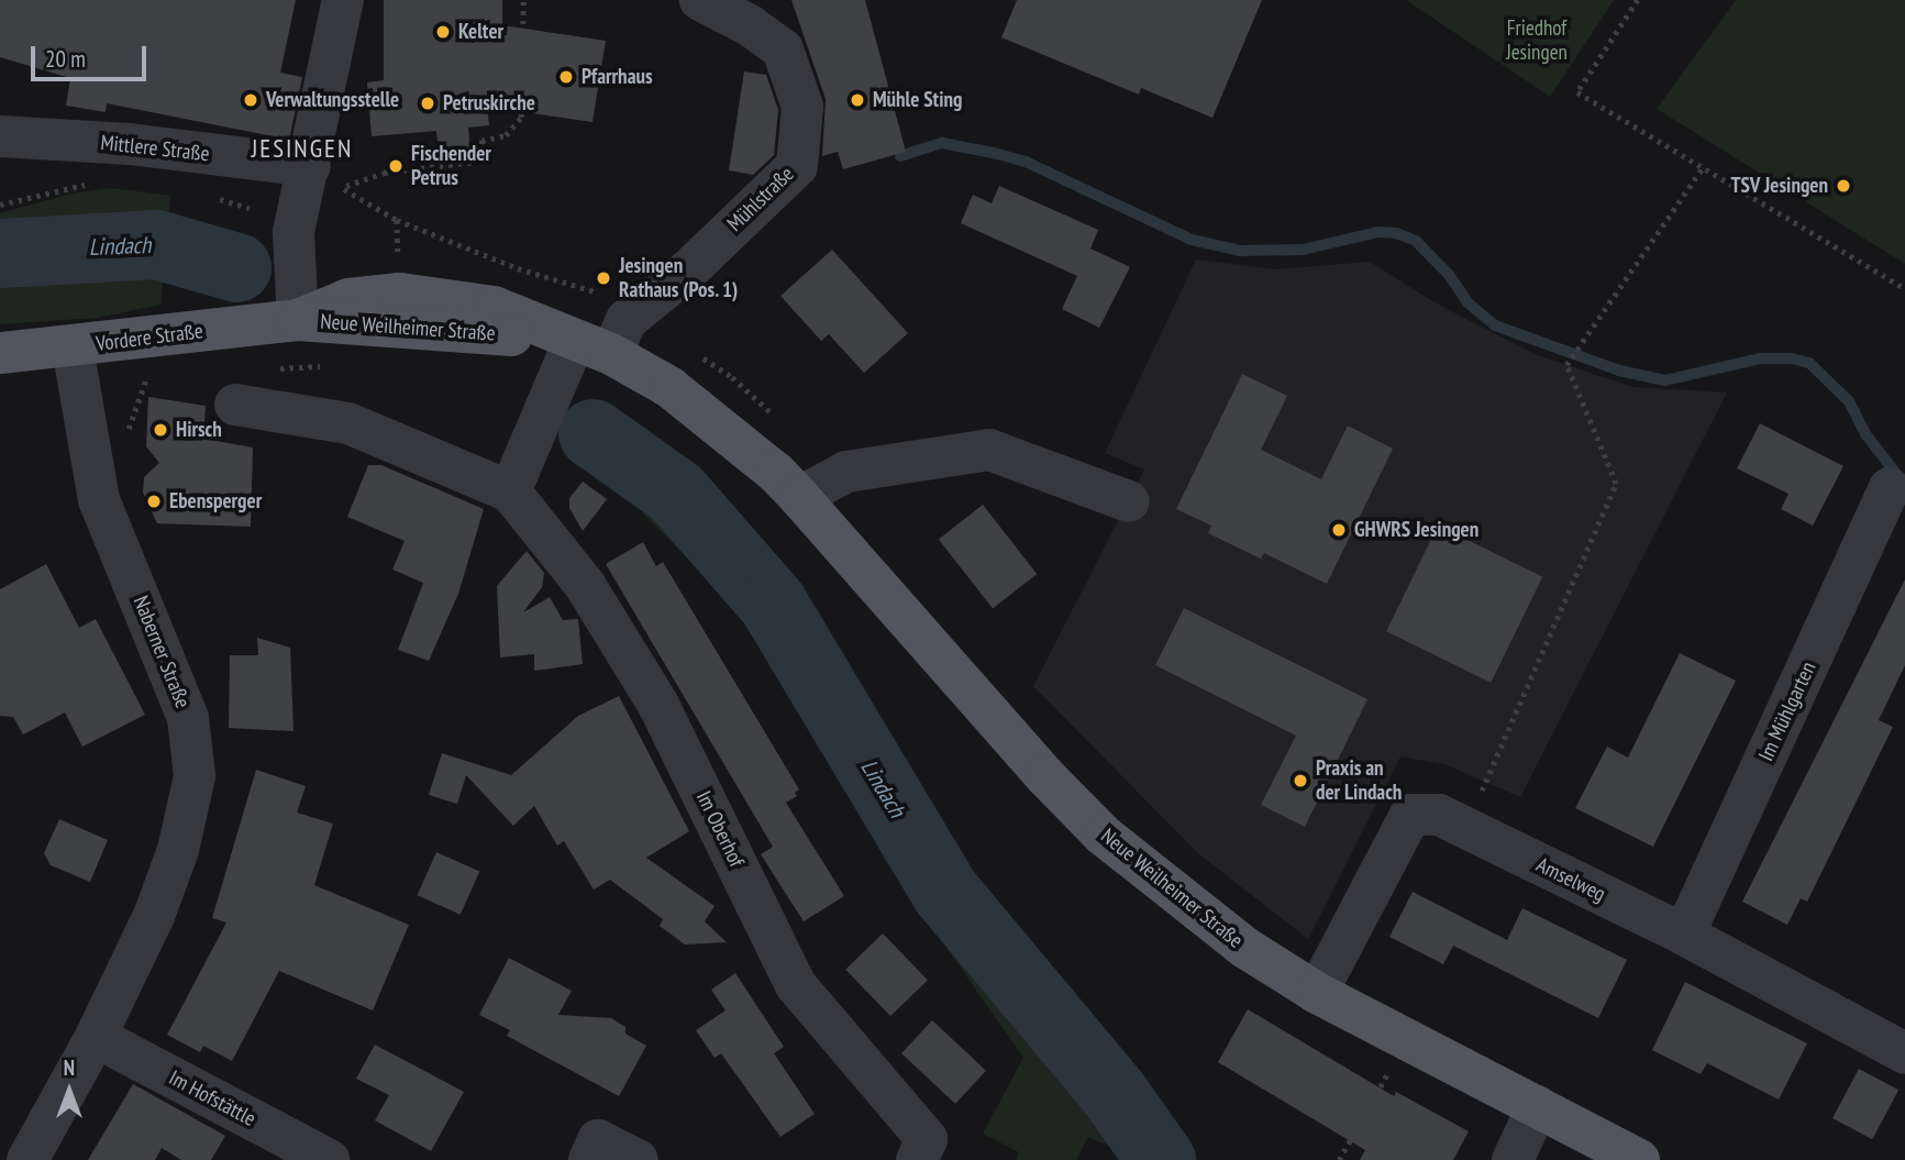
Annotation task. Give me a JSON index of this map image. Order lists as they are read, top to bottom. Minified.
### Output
{"streets":{"main road":["Neue Weilheimer Straße","Vordere Straße"],"street":["Mittlere Straße","Mühlstraße","Naberner Straße","Im Mühlgarten","Im Oberhof","Amselweg","Im Hofstättle"]},"crossings":[["Mühlstraße","Neue Weilheimer Straße"],["Neue Weilheimer Straße","Vordere Straße"],["Neue Weilheimer Straße","Amselweg"],["Vordere Straße","Naberner Straße"],["Naberner Straße","Im Hofstättle"],["Im Mühlgarten","Amselweg"]],"districts":["JESINGEN"],"water":["Lindach"],"parks":["Friedhof Jesingen"],"places":["Kelter","Pfarrhaus","Verwaltungsstelle","Mühle Sting","Petruskirche","Fischender Petrus","TSV Jesingen","Jesingen Rathaus (Pos. 1)","Hirsch","Ebensperger","GHWRS Jesingen","Praxis an der Lindach"],"scale_bar":"20 m","north":"top"}
